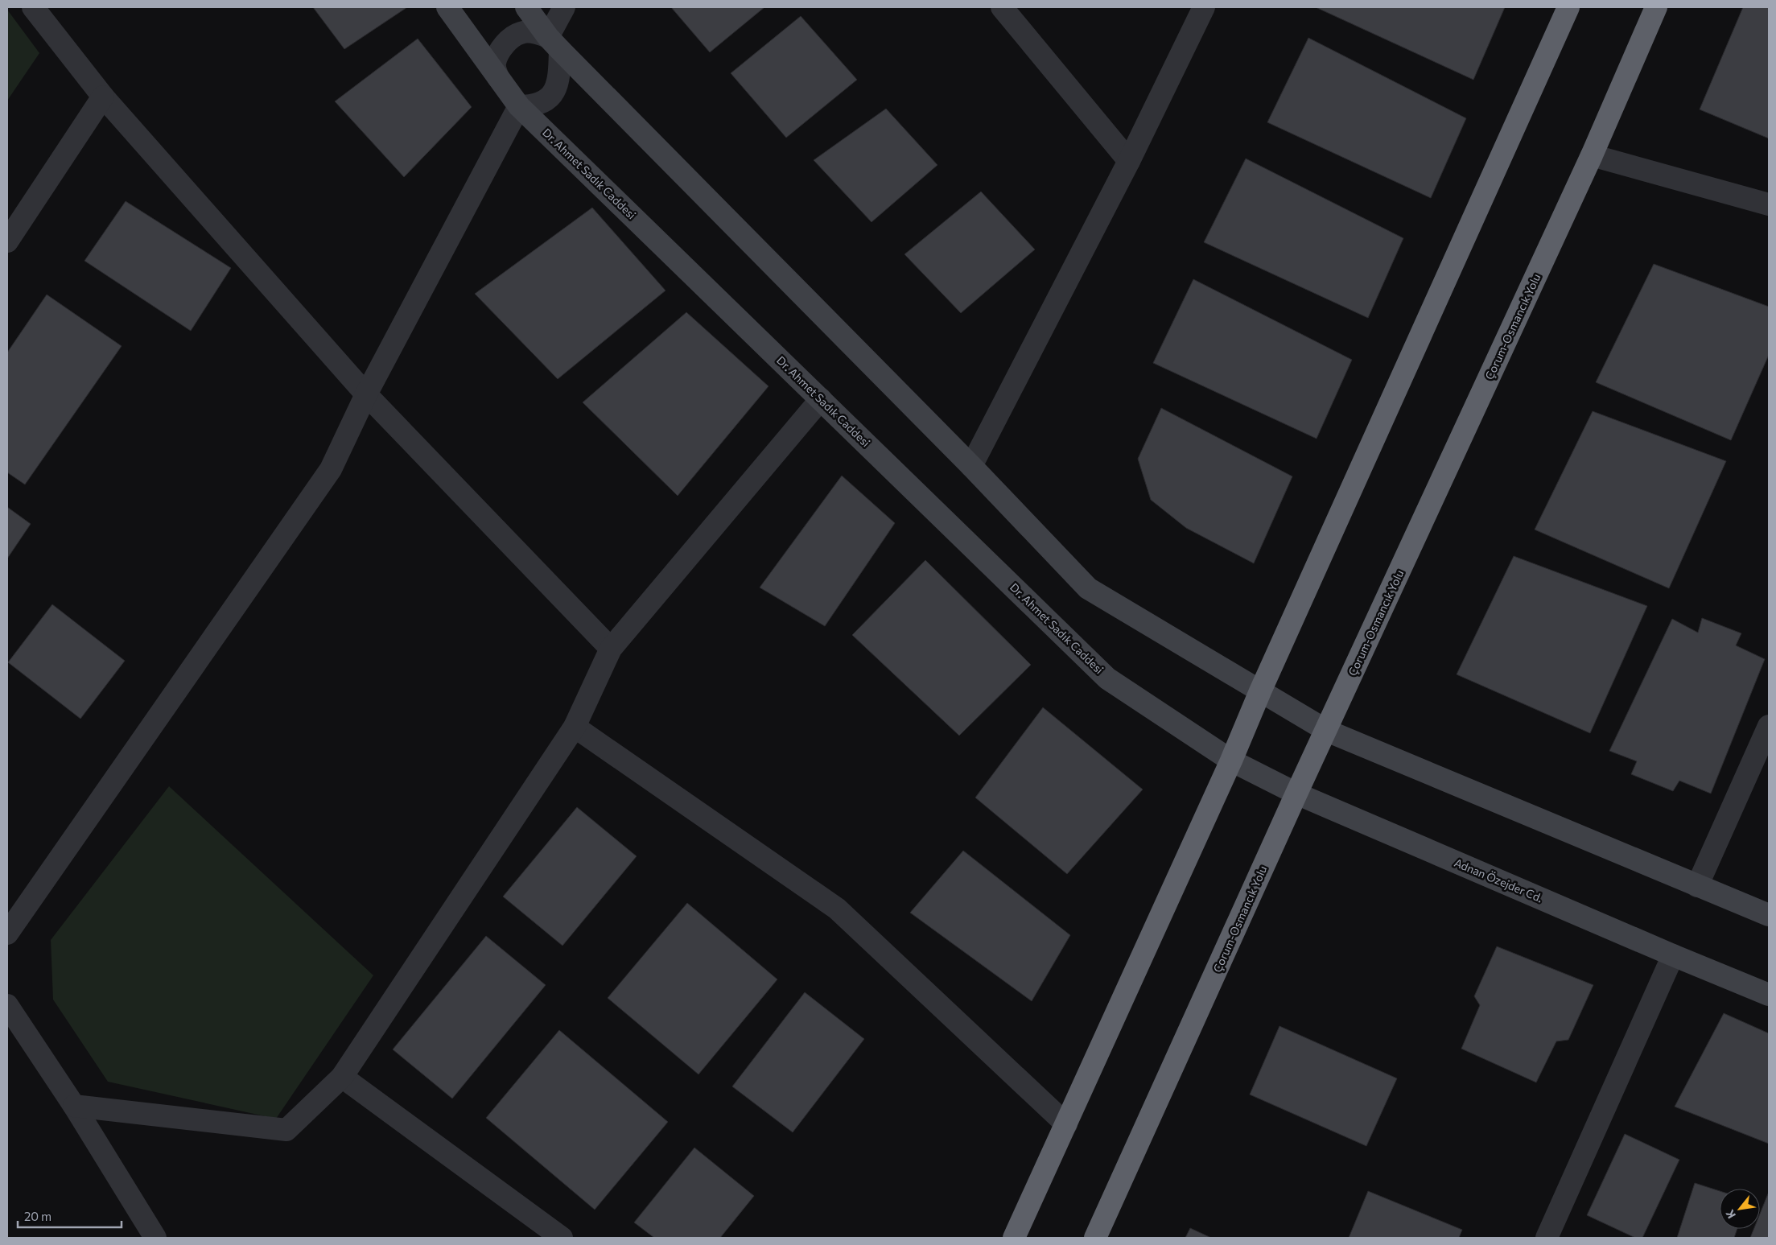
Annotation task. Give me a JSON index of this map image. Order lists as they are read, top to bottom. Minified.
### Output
{"streets":{"highway":["Çorum-Osmancık Yolu"],"street":["Dr. Ahmet Sadık Caddesi","Adnan Özejder Cd."]},"crossings":[["Dr. Ahmet Sadık Caddesi","Adnan Özejder Cd."],["Çorum-Osmancık Yolu","Adnan Özejder Cd."]],"scale_bar":"20 m","north":"bottom left"}
